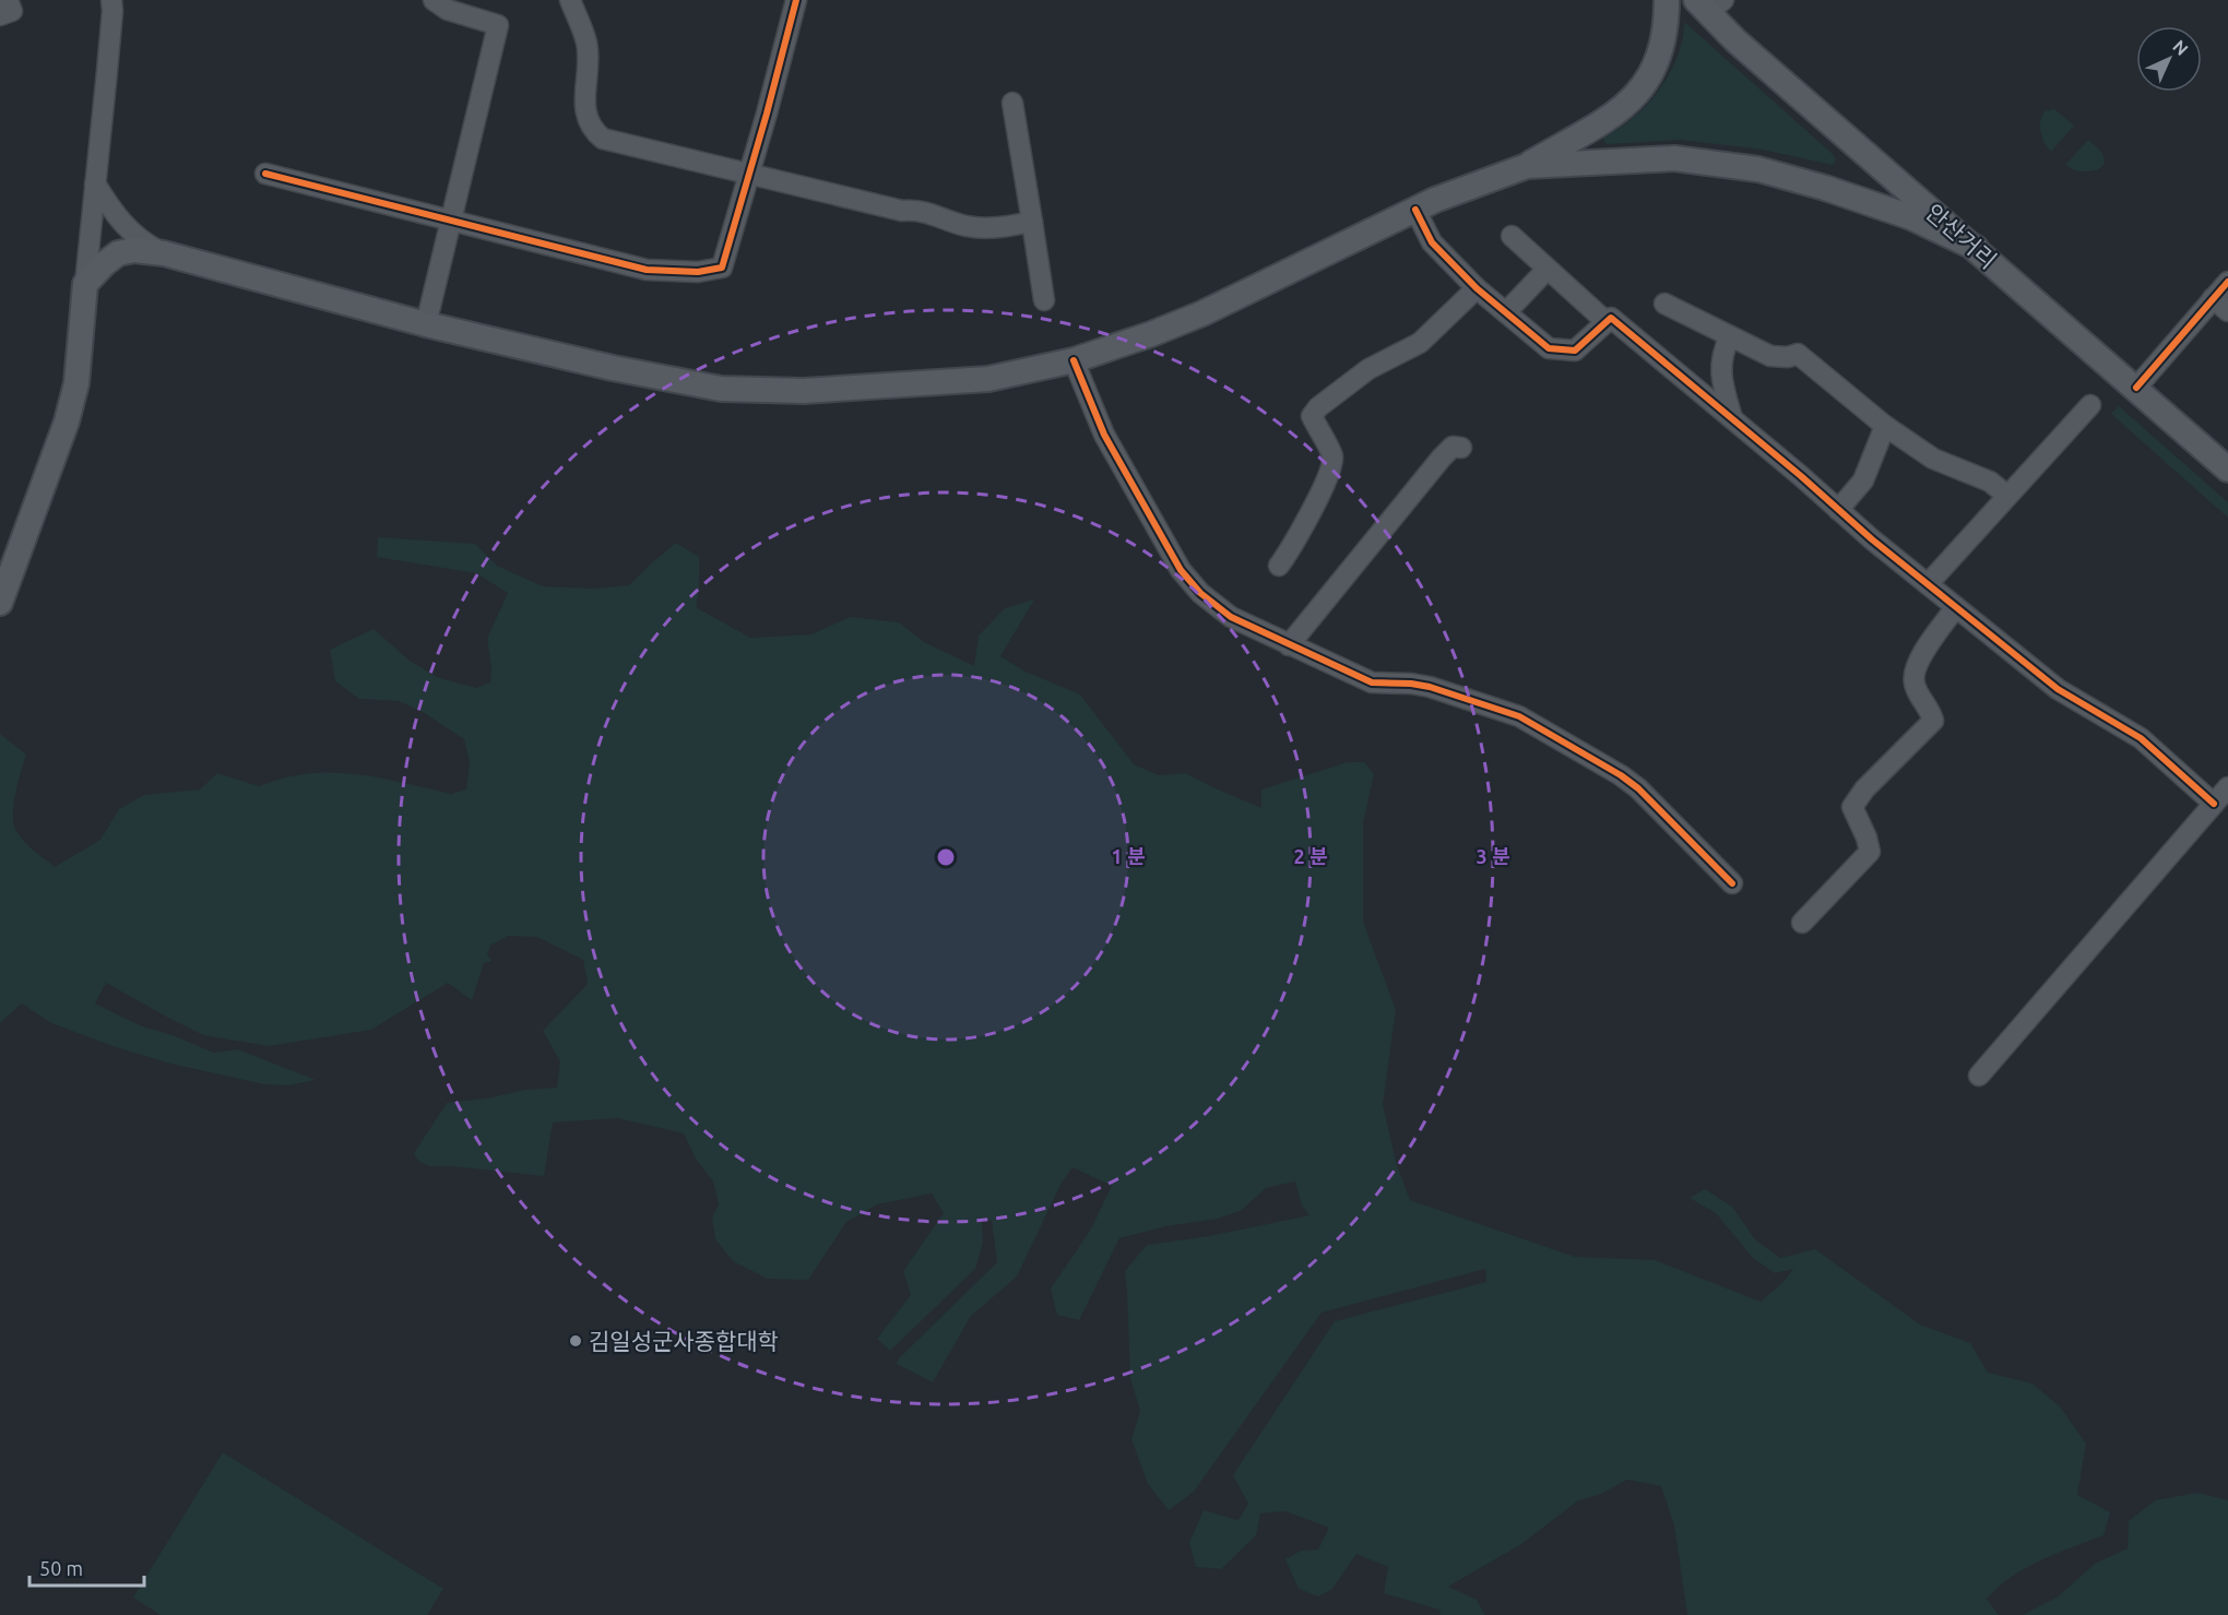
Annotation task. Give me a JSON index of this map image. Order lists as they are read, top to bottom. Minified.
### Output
{"streets":{"main road":["안산거리"]},"places":["김일성군사종합대학"],"scale_bar":"50 m","north":"top right","rings":["1 분","2 분","3 분"]}
